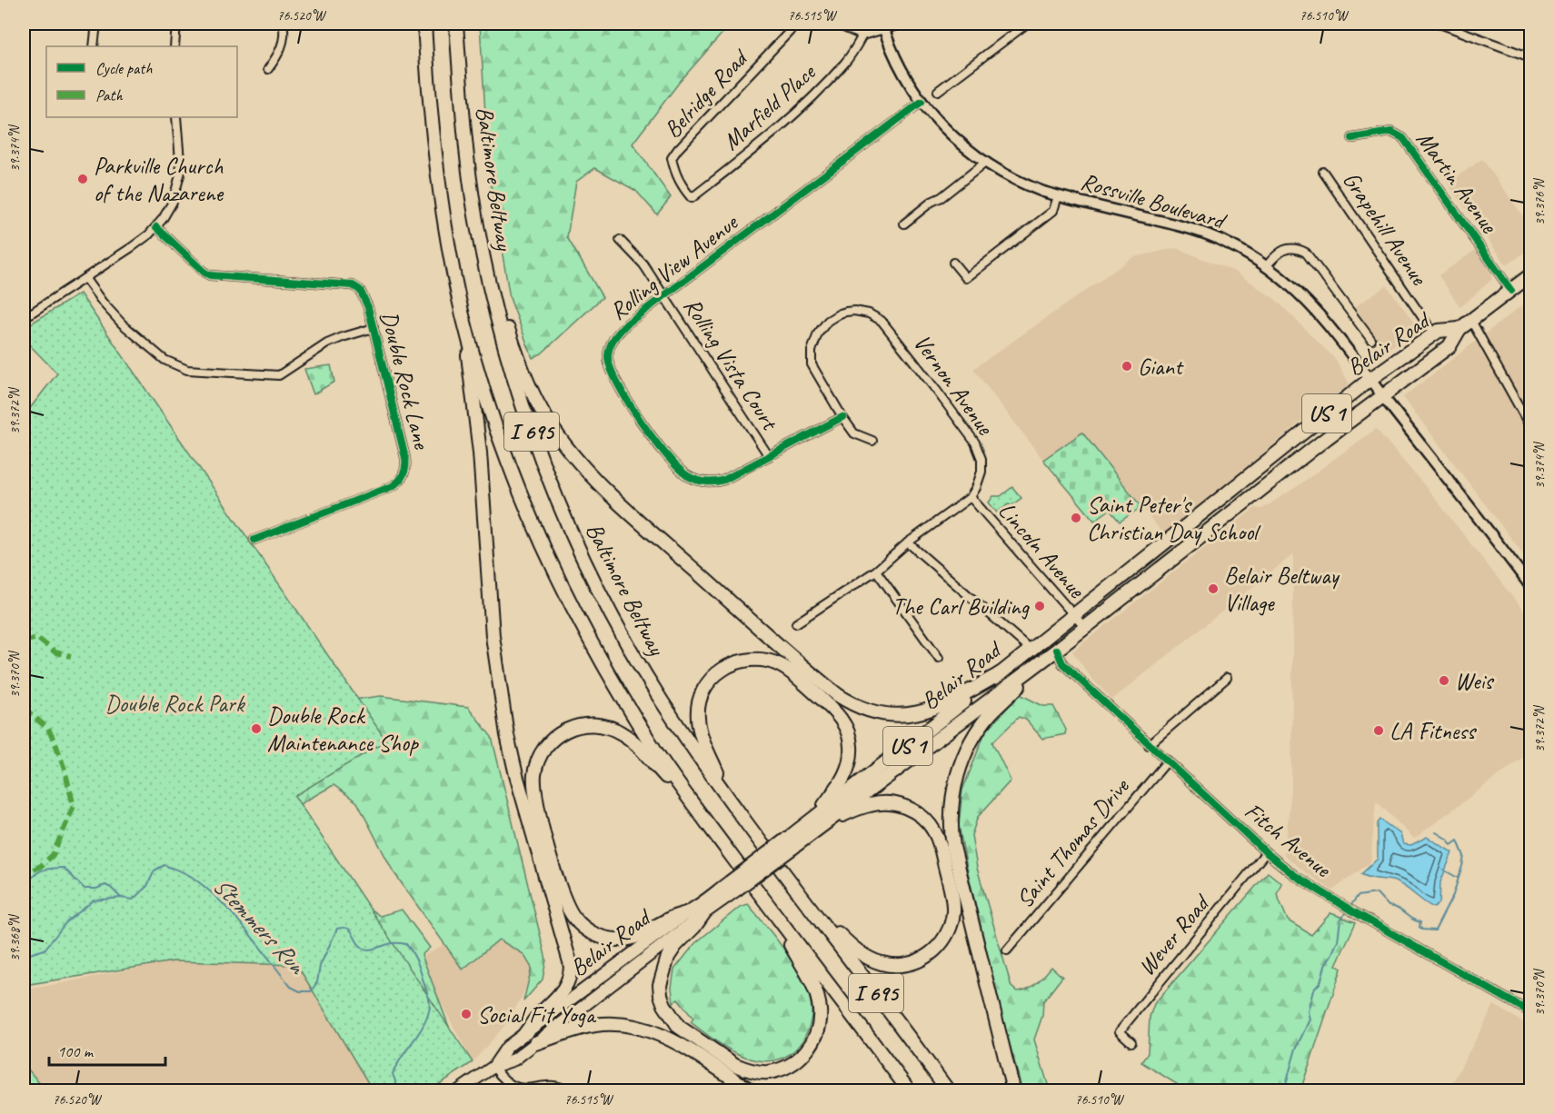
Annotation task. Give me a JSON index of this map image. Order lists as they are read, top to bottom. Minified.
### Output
{"streets":{"highway":["Baltimore Beltway","Belair Road","US 1","I 695"],"main road":["Rossville Boulevard"],"street":["Belridge Road","Marfield Place","Martin Avenue","Grapehill Avenue","Rolling View Avenue","Rolling Vista Court","Double Rock Lane","Vernon Avenue","Lincoln Avenue","Fitch Avenue","Saint Thomas Drive","Wever Road"]},"crossings":[["Belridge Road","Marfield Place"],["Martin Avenue","Belair Road"],["Rossville Boulevard","Rolling View Avenue"],["Rossville Boulevard","Belair Road"],["Grapehill Avenue","Belair Road"],["Rolling View Avenue","Rolling Vista Court"],["Rolling View Avenue","Vernon Avenue"],["Belair Road","Lincoln Avenue"],["Belair Road","Fitch Avenue"],["Vernon Avenue","Lincoln Avenue"],["Fitch Avenue","Saint Thomas Drive"],["Fitch Avenue","Wever Road"]],"water":["Stemmers Run"],"parks":["Double Rock Park"],"places":["Parkville Church of the Nazarene","Giant","Saint Peter's Christian Day School","Belair Beltway Village","The Carl Building","Weis","Double Rock Maintenance Shop","LA Fitness","Social Fit Yoga"],"legend":["Cycle path","Path"],"scale_bar":"100 m","coordinates":["76.520°W","76.515°W","76.510°W","39.374°N","39.376°N","39.372°N","39.370°N","39.368°N"]}
